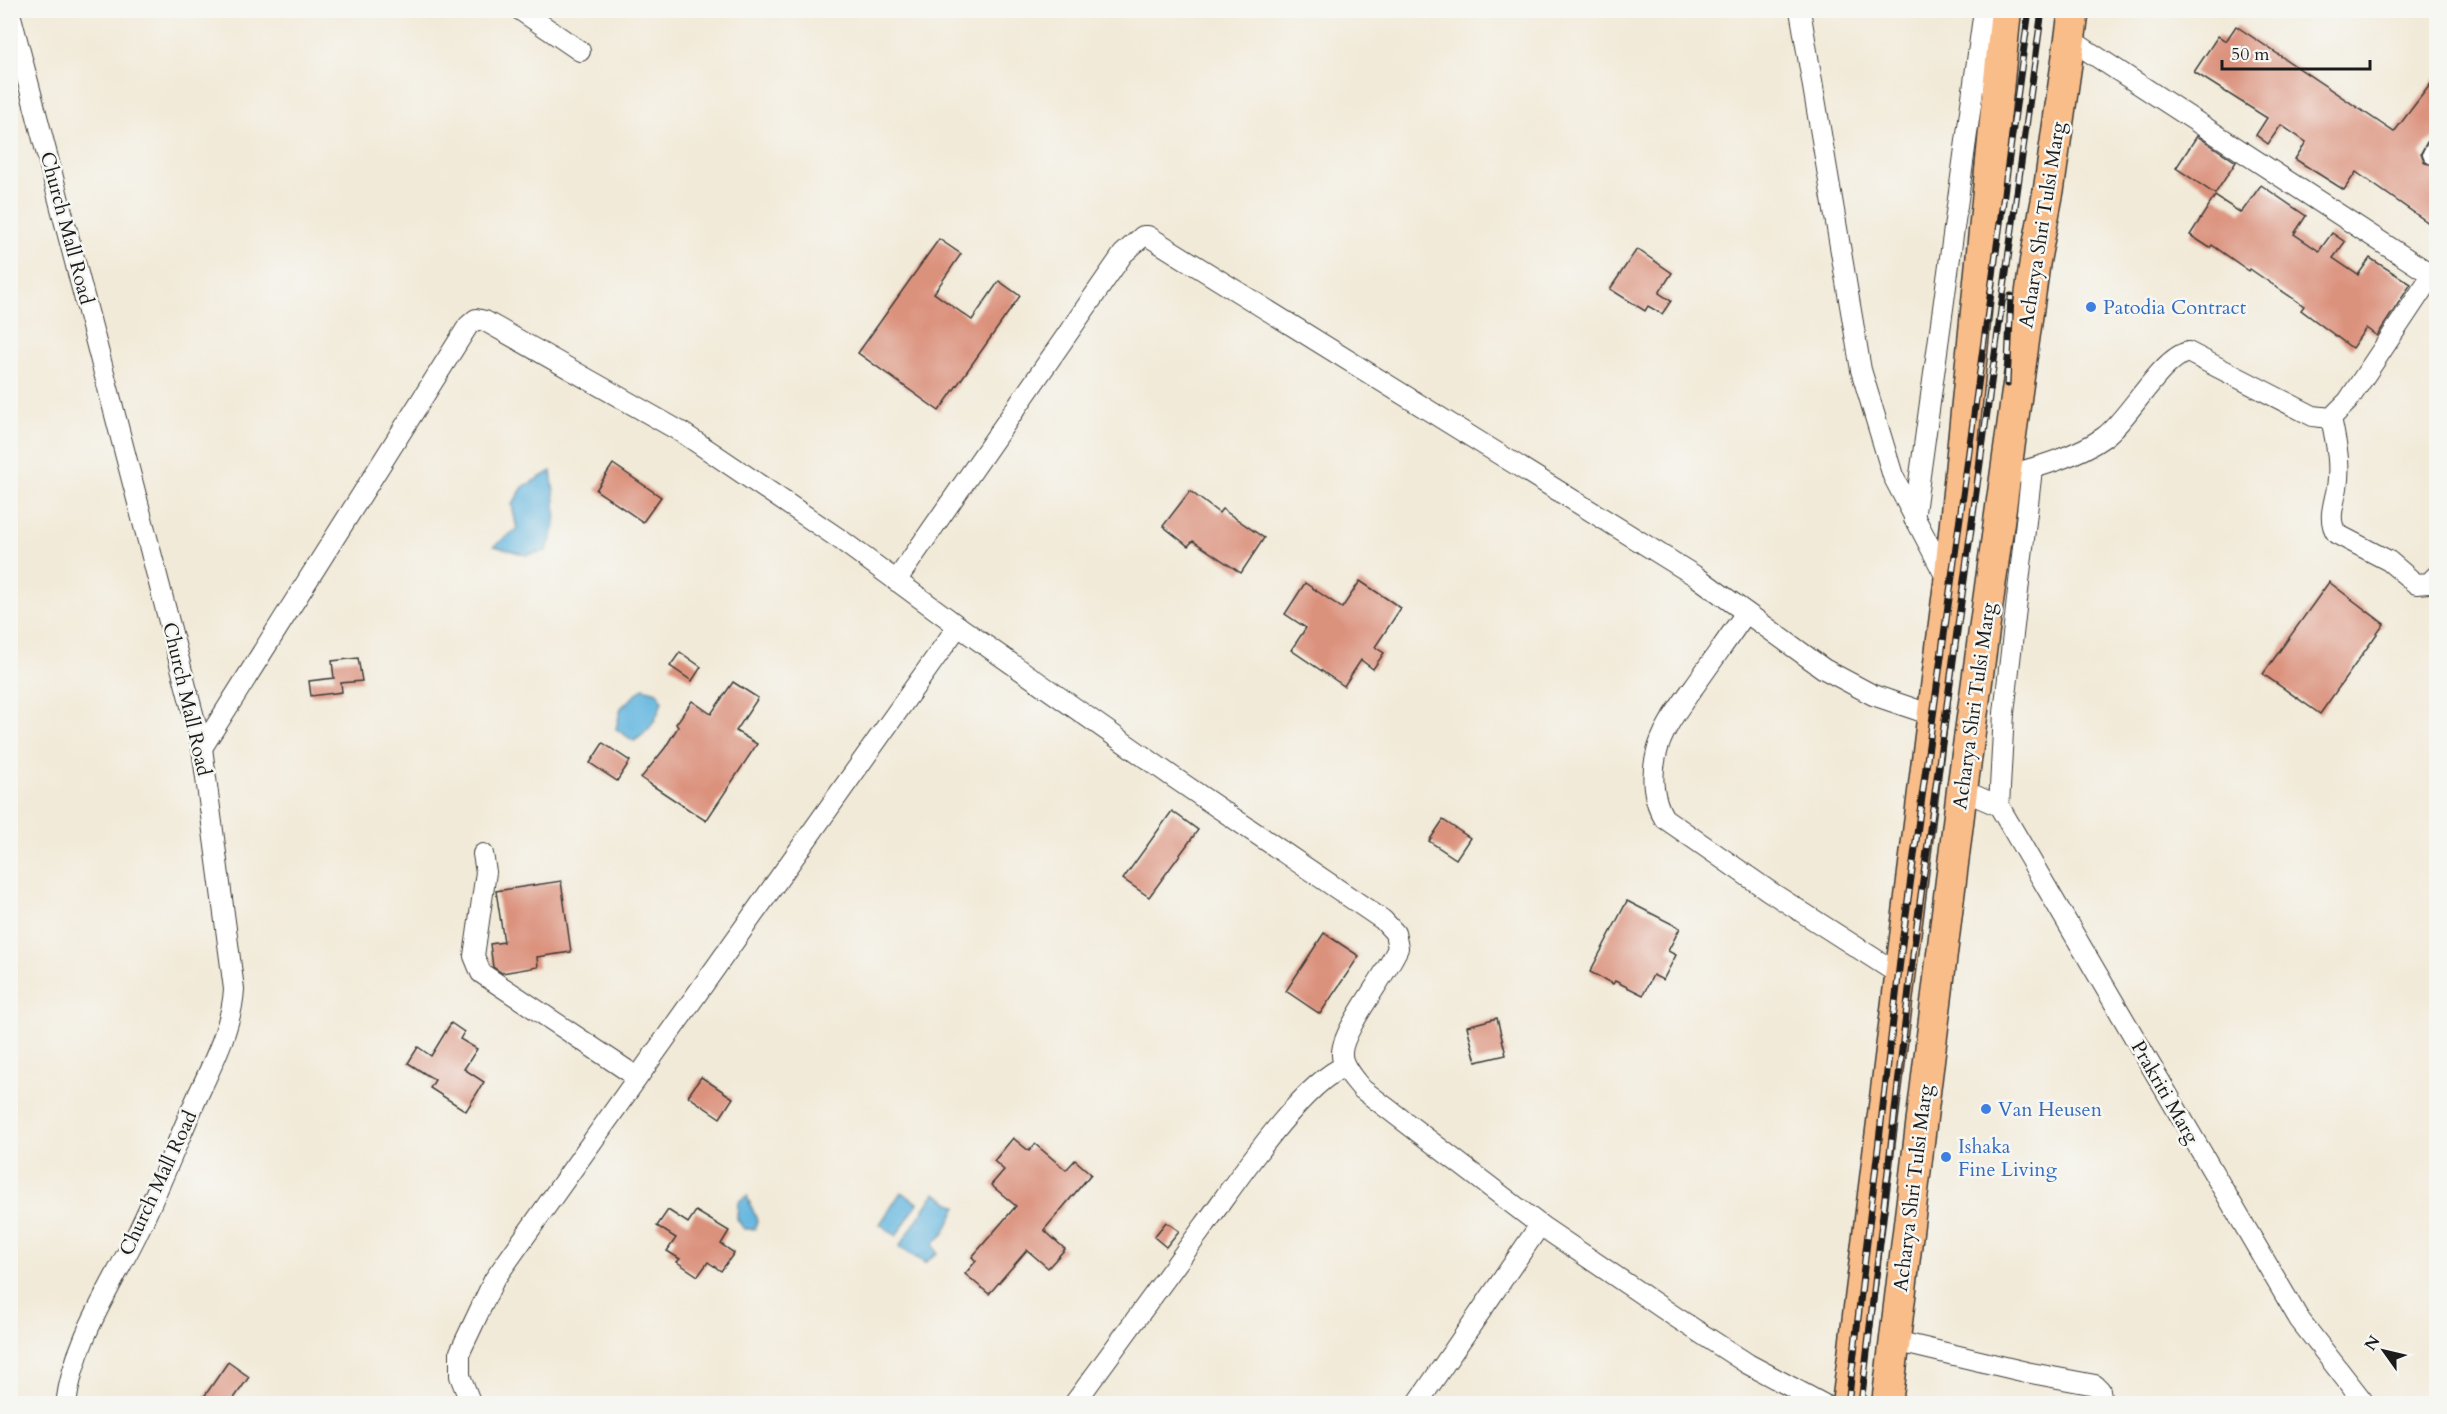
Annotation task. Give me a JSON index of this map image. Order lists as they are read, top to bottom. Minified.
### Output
{"streets":{"highway":["Acharya Shri Tulsi Marg"],"street":["Church Mall Road","Prakriti Marg"]},"places":["Patodia Contract","Van Heusen","Ishaka Fine Living"],"scale_bar":"50 m","north":"top left"}
